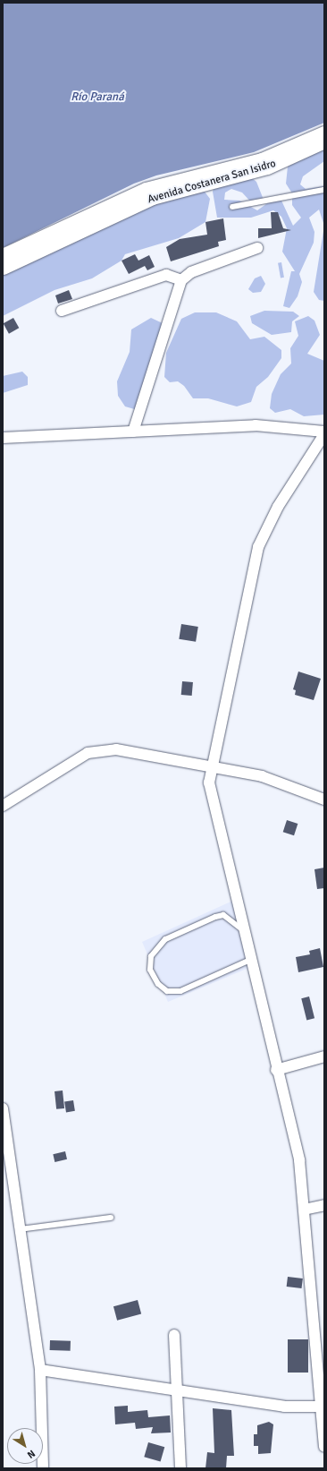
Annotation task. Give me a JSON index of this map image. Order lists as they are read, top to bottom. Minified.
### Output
{"streets":{"main road":["Avenida Costanera San Isidro"]},"water":["Río Paraná"],"north":"bottom right"}
